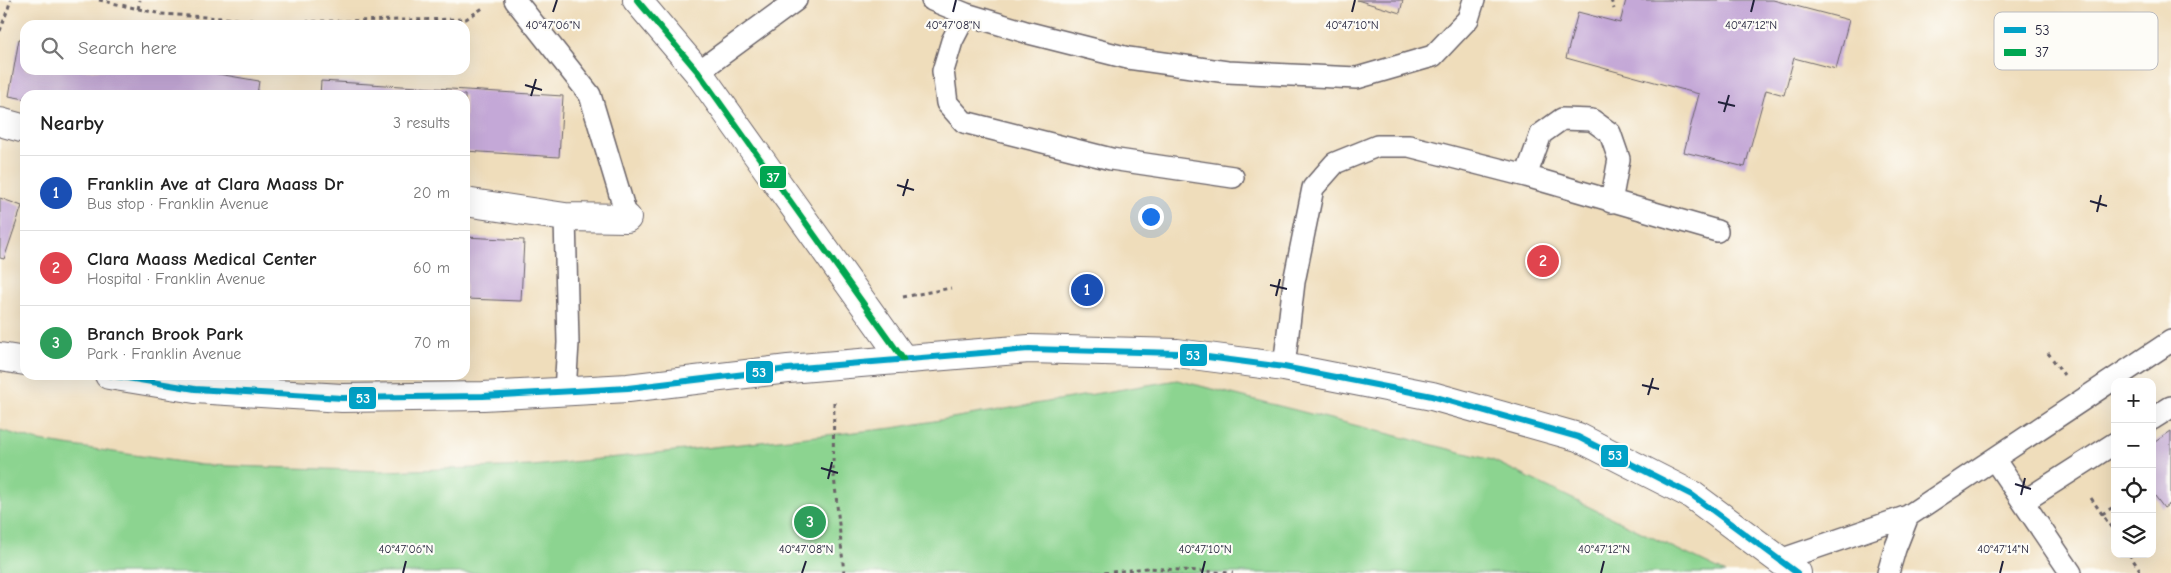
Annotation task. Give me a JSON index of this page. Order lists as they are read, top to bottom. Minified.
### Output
{"lines":["transit line 37","transit line 53"],"legend":["53","37"],"page":{"search":"Search here","heading":["Nearby","3 results"],"list":[{"mark":"1","name":"Franklin Ave at Clara Maass Dr","note":"Bus stop · Franklin Avenue","value":"20 m"},{"mark":"2","name":"Clara Maass Medical Center","note":"Hospital · Franklin Avenue","value":"60 m"},{"mark":"3","name":"Branch Brook Park","note":"Park · Franklin Avenue","value":"70 m"}],"pins":["2","1","3"],"map_buttons":["+","−"]},"coordinates":["40°47'06\"N","40°47'08\"N","40°47'10\"N","40°47'12\"N","40°47'14\"N"]}
